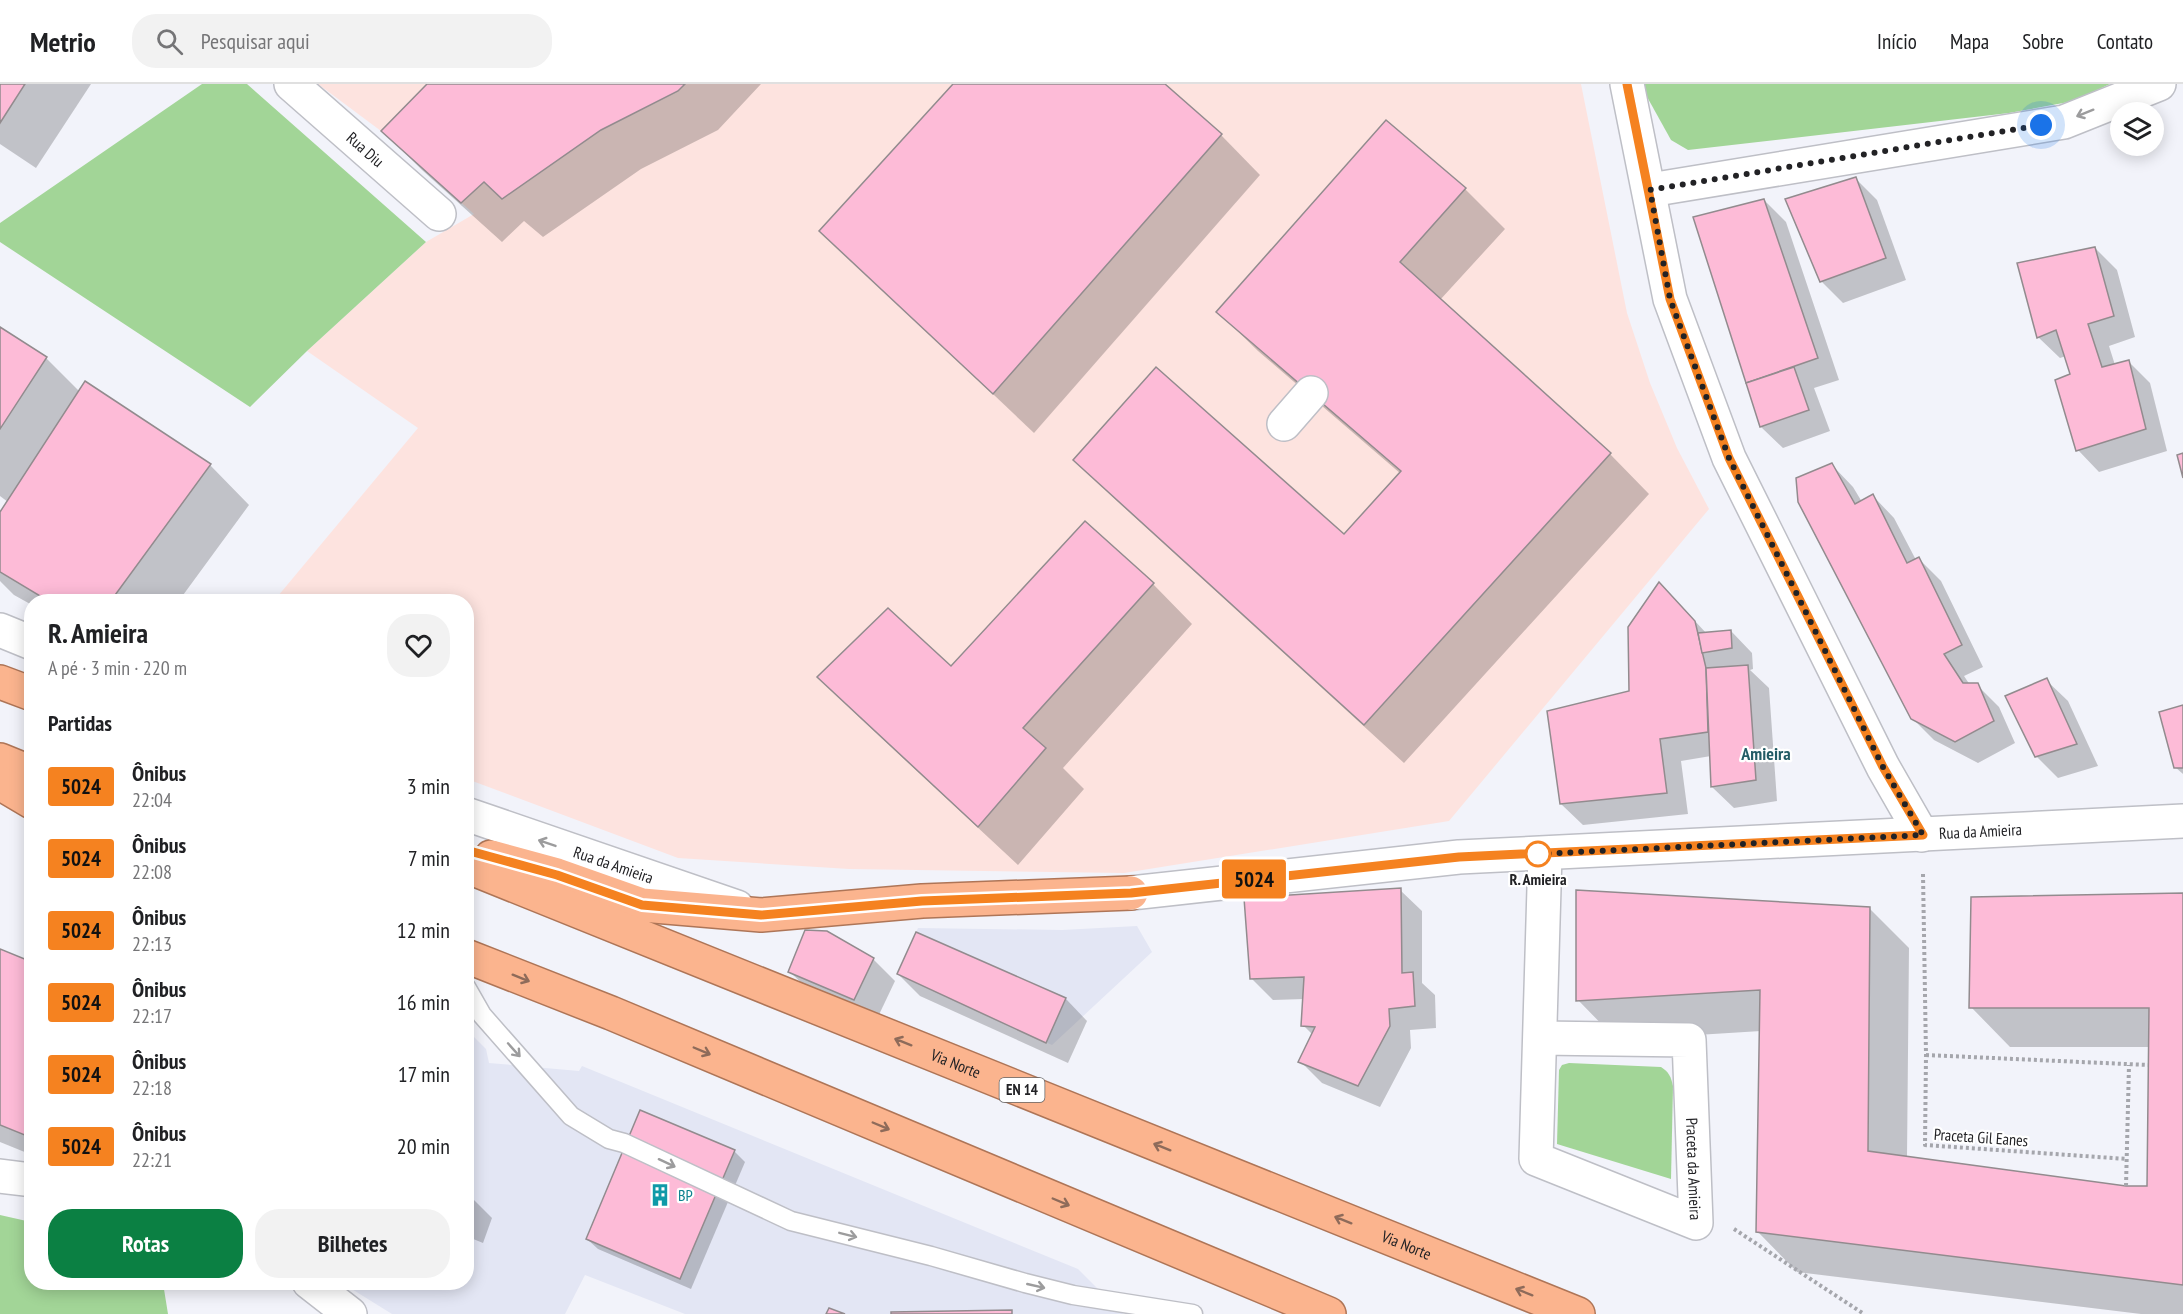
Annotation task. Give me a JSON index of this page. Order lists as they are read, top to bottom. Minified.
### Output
{"streets":{"highway":["Via Norte","EN 14"],"street":["Rua Diu","Rua da Amieira","Praceta da Amieira"],"path":["Praceta Gil Eanes"]},"crossings":[["Rua da Amieira","Praceta Gil Eanes"],["Rua da Amieira","Praceta da Amieira"]],"districts":["Amieira"],"places":{"other":["R. Amieira"],"building":["BP"]},"lines":["bus line 5024"],"page":{"header":"Metrio","search":"Pesquisar aqui","nav":["Início","Mapa","Sobre","Contato"],"on_map":"5024","heading":[["R. Amieira","A pé · 3 min · 220 m"],"Partidas"],"list":[{"mark":"5024","name":"Ônibus","note":"22:04","value":"3 min"},{"mark":"5024","name":"Ônibus","note":"22:08","value":"7 min"},{"mark":"5024","name":"Ônibus","note":"22:13","value":"12 min"},{"mark":"5024","name":"Ônibus","note":"22:17","value":"16 min"},{"mark":"5024","name":"Ônibus","note":"22:18","value":"17 min"},{"mark":"5024","name":"Ônibus","note":"22:21","value":"20 min"}],"buttons":["Rotas","Bilhetes"]}}
